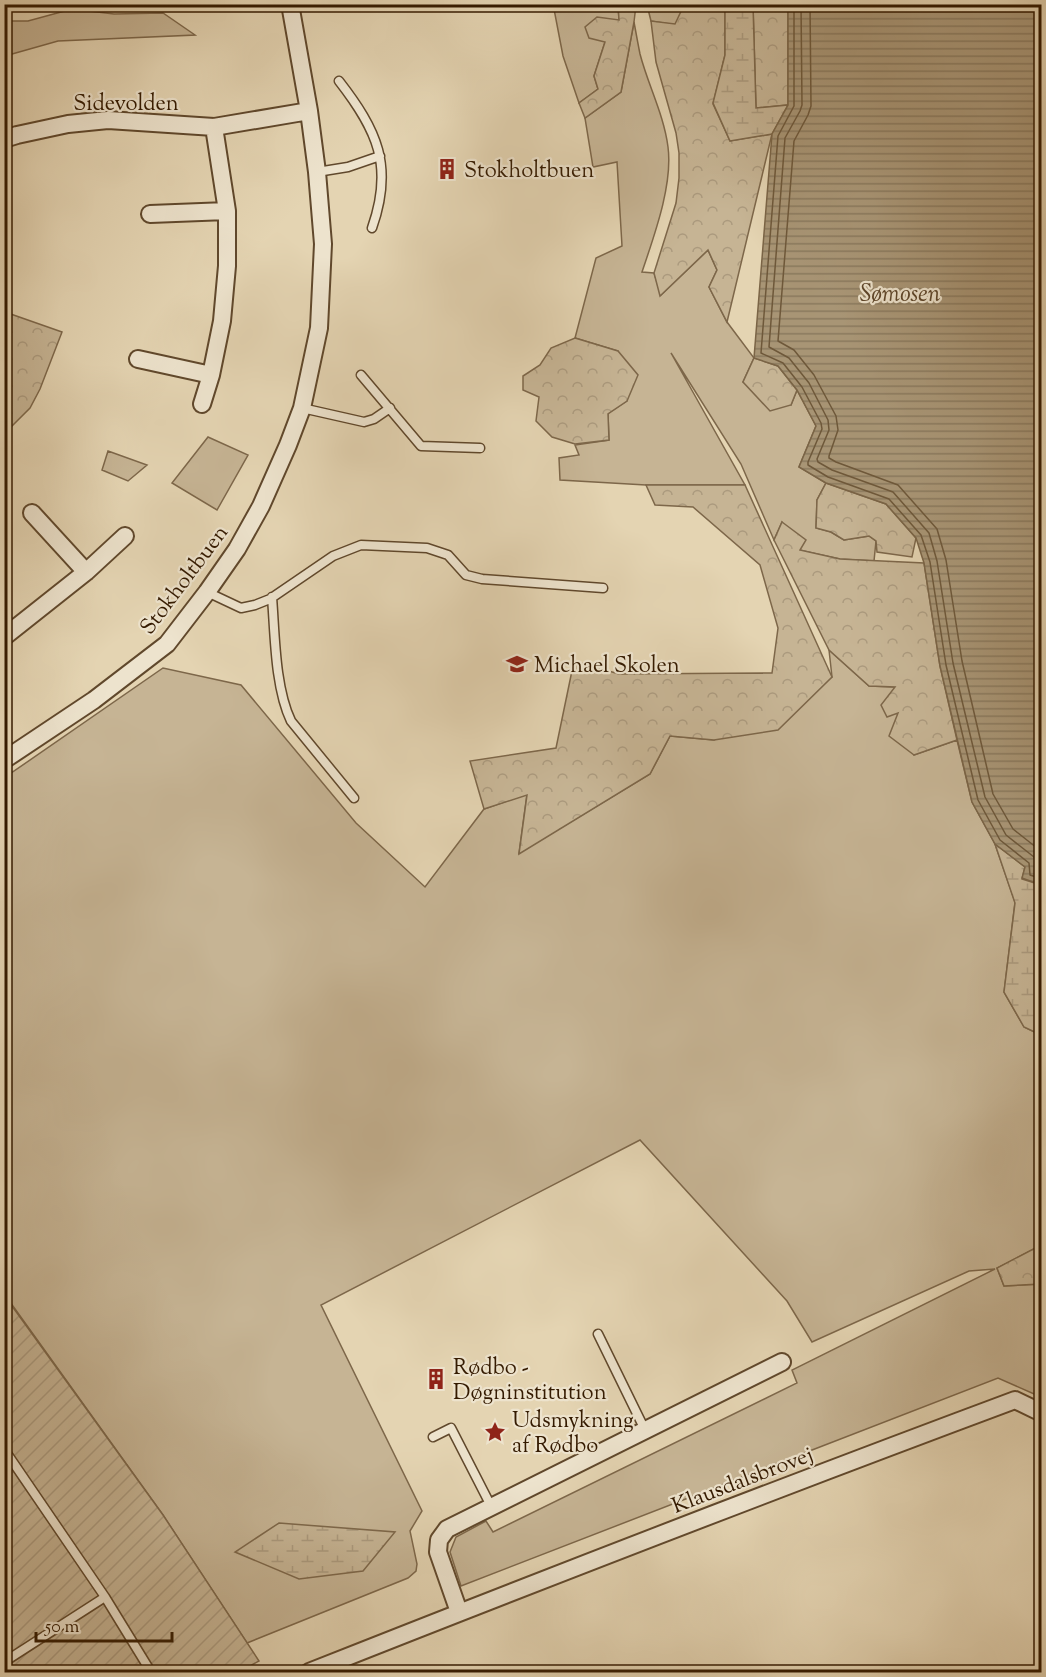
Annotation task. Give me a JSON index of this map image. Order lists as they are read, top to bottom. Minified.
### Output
{"streets":{"street":["Sidevolden","Stokholtbuen","Klausdalsbrovej"]},"crossings":[["Sidevolden","Stokholtbuen"]],"water":["Sømosen"],"places":{"building":["Stokholtbuen","Rødbo - Døgninstitution"],"school or university":["Michael Skolen"],"place":["Udsmykning af Rødbo"]},"scale_bar":"50 m"}
